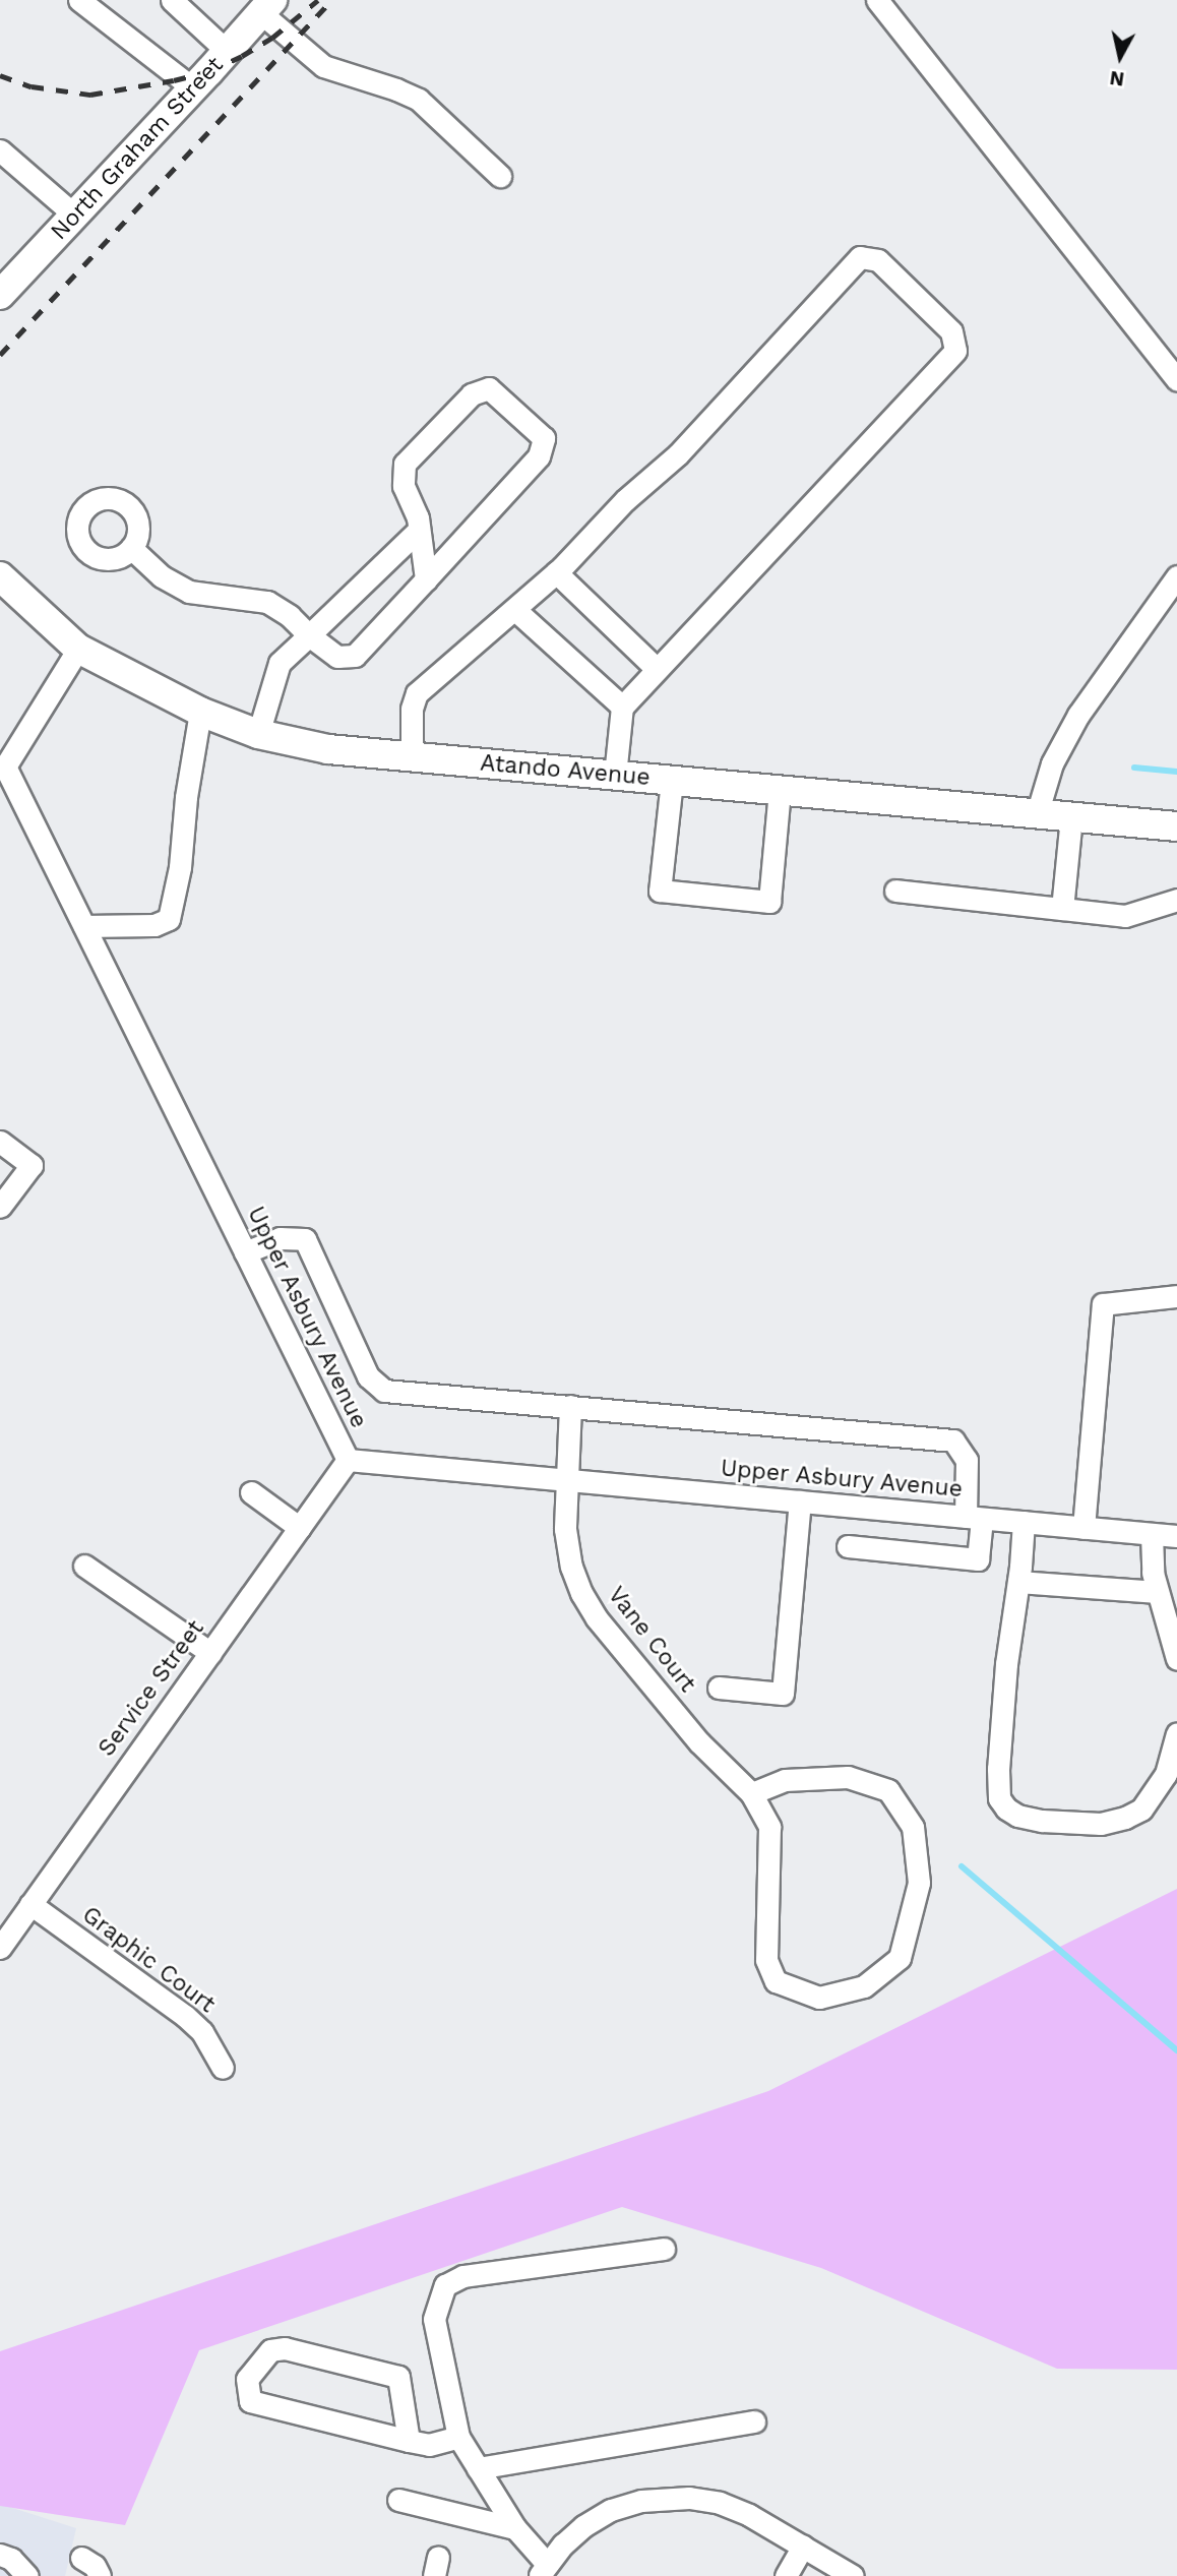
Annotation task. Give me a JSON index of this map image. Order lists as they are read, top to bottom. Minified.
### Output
{"streets":{"main road":["North Graham Street","Atando Avenue"],"street":["Upper Asbury Avenue","Vane Court","Service Street","Graphic Court"]},"crossings":[["Atando Avenue","Upper Asbury Avenue"],["Upper Asbury Avenue","Vane Court"],["Upper Asbury Avenue","Service Street"],["Service Street","Graphic Court"]],"north":"bottom"}
